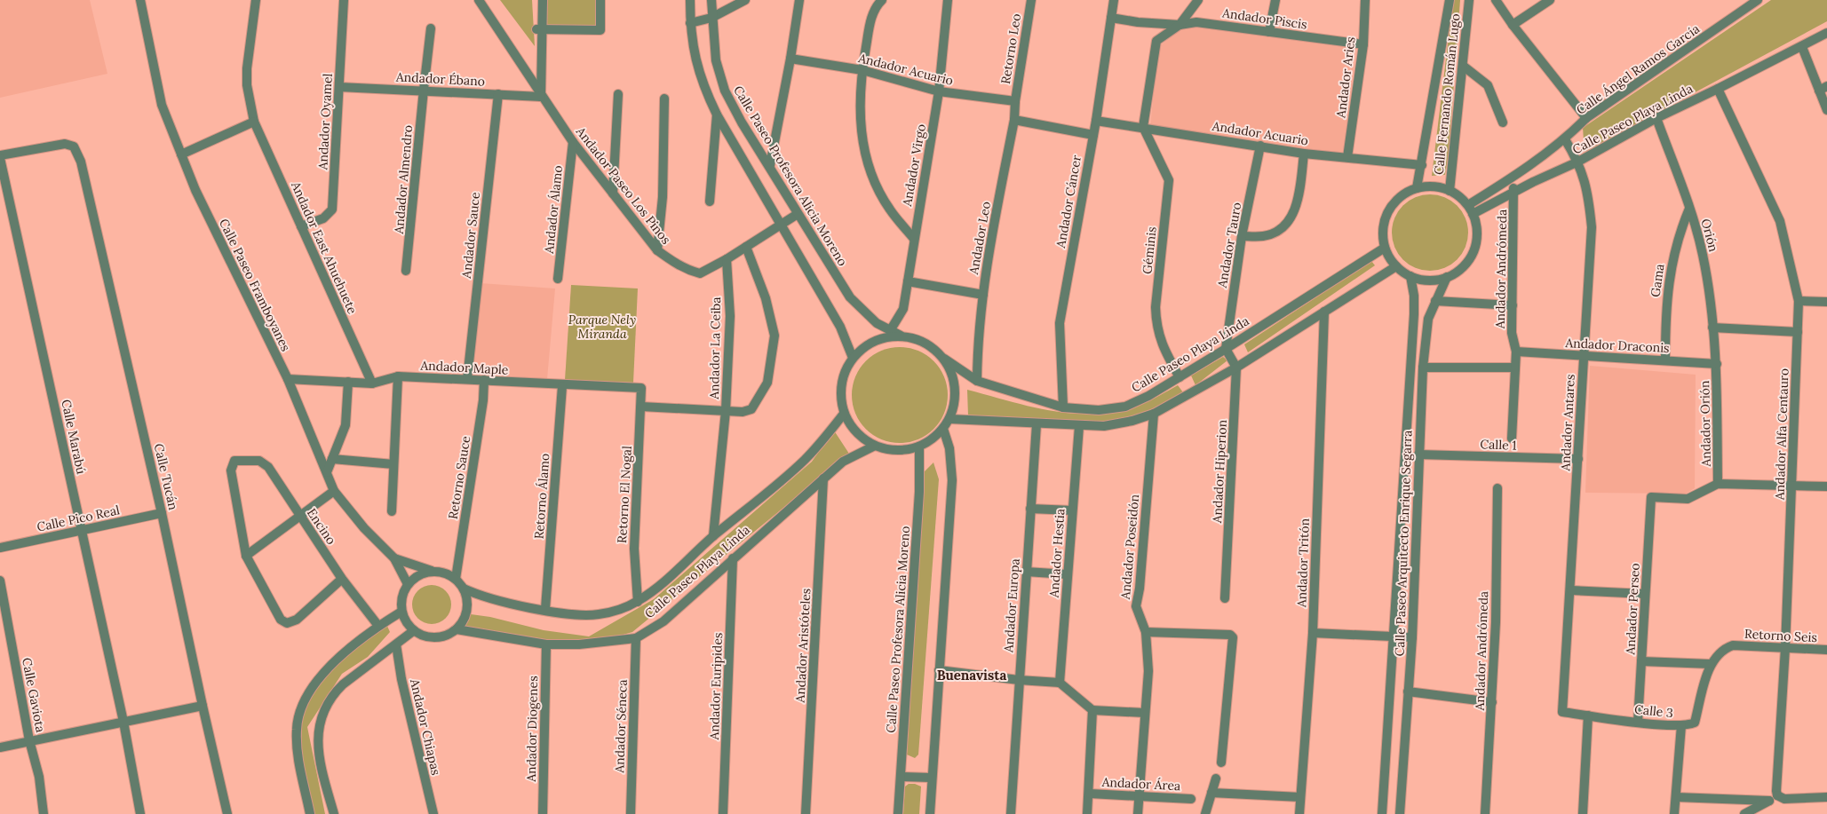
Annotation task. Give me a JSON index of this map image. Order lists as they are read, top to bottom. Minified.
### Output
{"streets":{"street":["Andador Piscis","Retorno Leo","Andador Acuario","Calle Ángel Ramos García","Andador Aries","Andador Ébano","Calle Fernando Román Lugo","Calle Paseo Playa Linda","Andador Oyamel","Andador Virgo","Calle Paseo Profesora Alicia Moreno","Andador Almendro","Andador Paseo Los Pinos","Andador Cáncer","Andador Álamo","Andador Sauce","Orión","Andador Leo","Andador Tauro","Andador East Ahuehuete","Géminis","Andador Andrómeda","Gama","Calle Paseo Framboyanes","Andador Draconis","Andador La Ceiba","Andador Maple","Andador Antares","Andador Orión","Andador Alfa Centauro","Calle Marabú","Calle 1","Andador Hiperion","Calle Tucán","Retorno Sauce","Retorno El Nogal","Retorno Álamo","Calle Pico Real","Encino","Calle Paseo Arquitecto Enrique Segarra","Andador Poseidón","Andador Hestia","Andador Tritón","Andador Europa","Andador Perseo","Retorno Seis","Andador Aristóteles","Andador Euripides","Calle Gaviota","Calle 3","Andador Séneca","Andador Chiapas","Andador Diogenes","Andador Área"]},"crossings":[["Andador Piscis","Andador Aries"],["Andador Piscis","Andador Cáncer"],["Retorno Leo","Andador Acuario"],["Retorno Leo","Andador Leo"],["Andador Acuario","Andador Aries"],["Andador Acuario","Calle Fernando Román Lugo"],["Andador Acuario","Andador Virgo"],["Andador Acuario","Andador Cáncer"],["Andador Acuario","Andador Leo"],["Andador Acuario","Andador Tauro"],["Andador Acuario","Géminis"],["Calle Ángel Ramos García","Calle Fernando Román Lugo"],["Calle Ángel Ramos García","Calle Paseo Playa Linda"],["Calle Ángel Ramos García","Andador Andrómeda"],["Calle Ángel Ramos García","Andador Antares"],["Calle Ángel Ramos García","Calle Paseo Arquitecto Enrique Segarra"],["Andador Ébano","Andador Oyamel"],["Andador Ébano","Andador Almendro"],["Andador Ébano","Andador Paseo Los Pinos"],["Andador Ébano","Andador Sauce"],["Calle Fernando Román Lugo","Calle Paseo Playa Linda"],["Calle Fernando Román Lugo","Calle Paseo Arquitecto Enrique Segarra"],["Calle Paseo Playa Linda","Calle Paseo Profesora Alicia Moreno"],["Calle Paseo Playa Linda","Andador Cáncer"],["Calle Paseo Playa Linda","Orión"],["Calle Paseo Playa Linda","Andador Leo"],["Calle Paseo Playa Linda","Andador Tauro"],["Calle Paseo Playa Linda","Géminis"],["Calle Paseo Playa Linda","Andador Andrómeda"],["Calle Paseo Playa Linda","Calle Paseo Framboyanes"],["Calle Paseo Playa Linda","Andador La Ceiba"],["Calle Paseo Playa Linda","Andador Antares"],["Calle Paseo Playa Linda","Andador Alfa Centauro"],["Calle Paseo Playa Linda","Retorno Sauce"],["Calle Paseo Playa Linda","Retorno El Nogal"],["Calle Paseo Playa Linda","Retorno Álamo"],["Calle Paseo Playa Linda","Calle Paseo Arquitecto Enrique Segarra"],["Calle Paseo Playa Linda","Andador Aristóteles"],["Calle Paseo Playa Linda","Andador Euripides"],["Calle Paseo Playa Linda","Andador Séneca"],["Calle Paseo Playa Linda","Andador Diogenes"],["Andador Oyamel","Andador East Ahuehuete"],["Andador Virgo","Calle Paseo Profesora Alicia Moreno"],["Calle Paseo Profesora Alicia Moreno","Andador Paseo Los Pinos"],["Andador Paseo Los Pinos","Andador Álamo"],["Andador Paseo Los Pinos","Andador La Ceiba"],["Andador Sauce","Andador Maple"],["Orión","Gama"],["Orión","Andador Draconis"],["Orión","Andador Orión"],["Andador East Ahuehuete","Andador Maple"],["Andador Andrómeda","Andador Draconis"],["Gama","Andador Draconis"],["Calle Paseo Framboyanes","Andador Maple"],["Calle Paseo Framboyanes","Retorno Sauce"],["Andador Draconis","Andador Antares"],["Andador Draconis","Andador Orión"],["Andador Maple","Retorno Sauce"],["Andador Maple","Retorno El Nogal"],["Andador Maple","Retorno Álamo"],["Andador Antares","Calle 1"],["Andador Antares","Calle 3"],["Andador Orión","Andador Perseo"],["Andador Alfa Centauro","Retorno Seis"],["Calle Marabú","Calle Tucán"],["Calle Marabú","Calle Pico Real"],["Calle 1","Calle Paseo Arquitecto Enrique Segarra"],["Calle Tucán","Calle Pico Real"],["Andador Poseidón","Andador Área"],["Andador Perseo","Calle 3"]],"districts":["Buenavista"],"parks":["Parque Nely Miranda"]}
